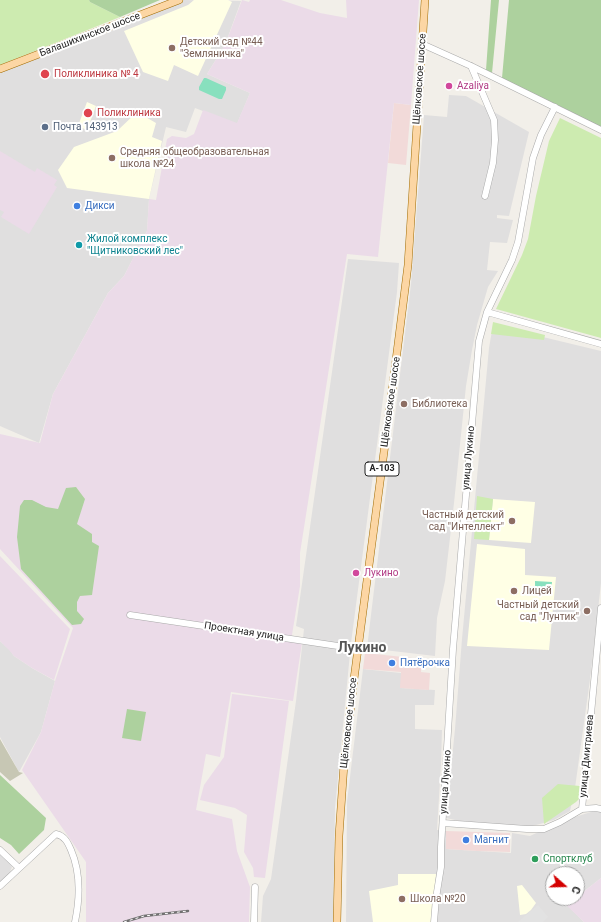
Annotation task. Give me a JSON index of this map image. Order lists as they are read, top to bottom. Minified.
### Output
{"streets":{"main road":["Балашихинское шоссе","Щёлковское шоссе","А-103"],"street":["улица Лукино","Проектная улица","улица Дмитриева"]},"crossings":[["Щёлковское шоссе","Проектная улица"]],"districts":["Лукино"],"places":["Детский сад №44 \"Земляничка\"","Поликлиника № 4","Azaliya","Поликлиника","Почта 143913","Средняя общеобразовательная школа №24","Дикси","Жилой комплекс \"Щитниковский лес\"","Библиотека","Частный детский сад \"Интеллект\"","Лукино","Лицей","Частный детский сад \"Лунтик\"","Пятёрочка","Магнит","Спортклуб","Школа №20"],"north":"right"}
